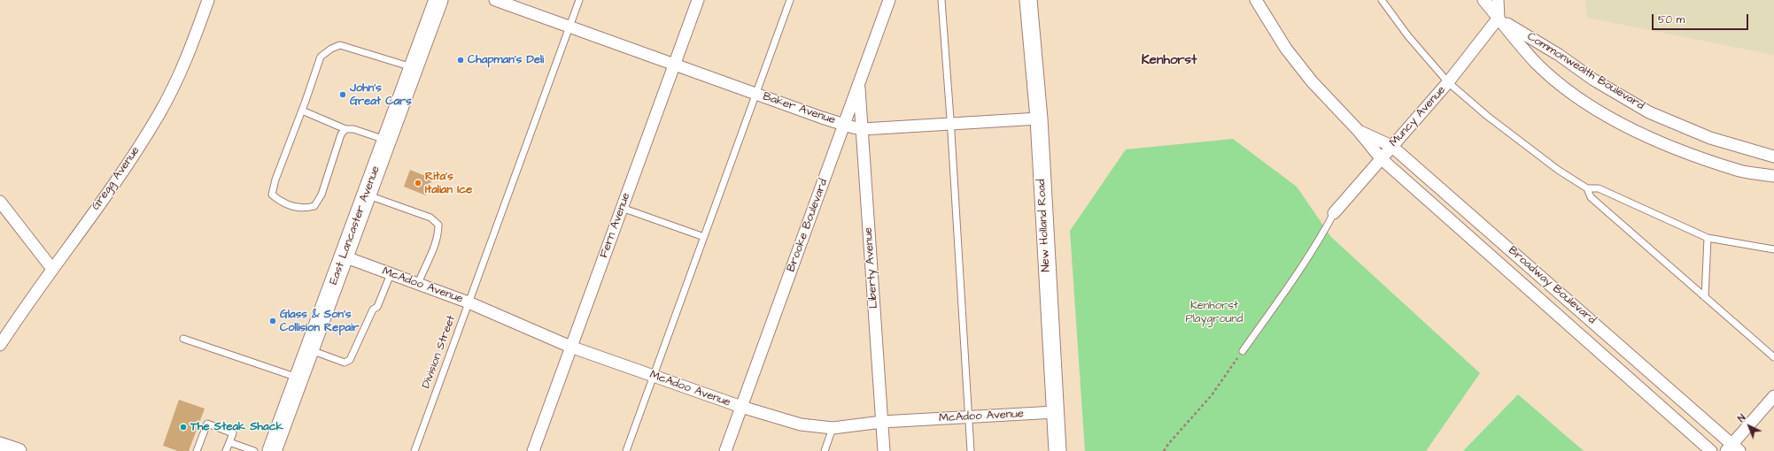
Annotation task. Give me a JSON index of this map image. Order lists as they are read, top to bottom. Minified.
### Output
{"streets":{"main road":["East Lancaster Avenue","New Holland Road"],"street":["Commonwealth Boulevard","Baker Avenue","Muncy Avenue","Gregg Avenue","Fern Avenue","Brooke Boulevard","Liberty Avenue","McAdoo Avenue","Broadway Boulevard"],"lane":["Division Street"]},"crossings":[["Commonwealth Boulevard","Muncy Avenue"],["Baker Avenue","Fern Avenue"],["Baker Avenue","Brooke Boulevard"],["Baker Avenue","New Holland Road"],["Baker Avenue","Liberty Avenue"],["Baker Avenue","Division Street"],["Muncy Avenue","Broadway Boulevard"],["East Lancaster Avenue","McAdoo Avenue"],["Fern Avenue","McAdoo Avenue"],["Brooke Boulevard","Liberty Avenue"],["Brooke Boulevard","McAdoo Avenue"],["New Holland Road","McAdoo Avenue"],["Liberty Avenue","McAdoo Avenue"],["McAdoo Avenue","Division Street"]],"districts":["Kenhorst"],"parks":["Kenhorst Playground"],"places":["Chapman's Deli","John's Great Cars","Rita's Italian Ice","Glass & Son's Collision Repair","The Steak Shack"],"scale_bar":"50 m","north":"top left"}
